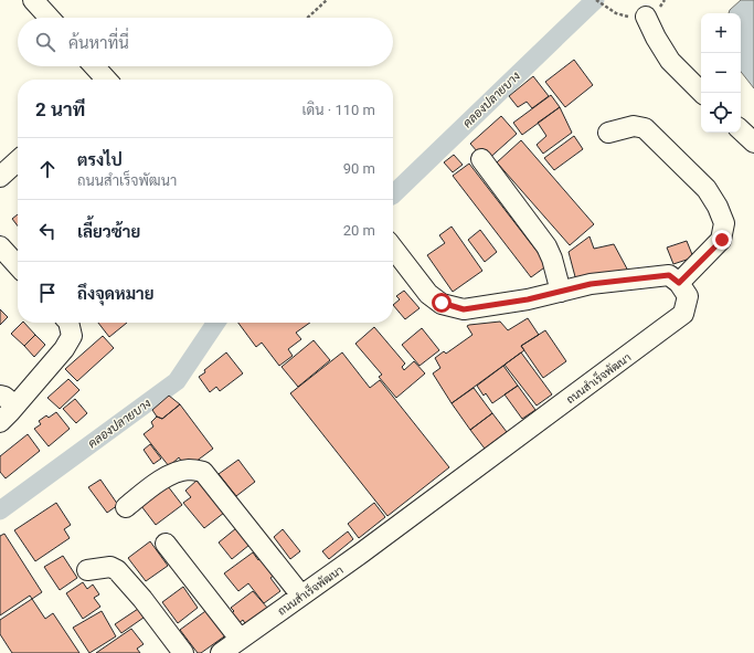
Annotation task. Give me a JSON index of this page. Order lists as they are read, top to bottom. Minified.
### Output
{"streets":{"street":["ถนนสำเร็จพัฒนา"]},"water":["คลองปลายบาง"],"page":{"map_buttons":["+","−"],"search":"ค้นหาที่นี่","heading":["2 นาที","เดิน · 110 m"],"list":[["ตรงไป","ถนนสำเร็จพัฒนา","90 m"],["เลี้ยวซ้าย","20 m"],"ถึงจุดหมาย"]}}
